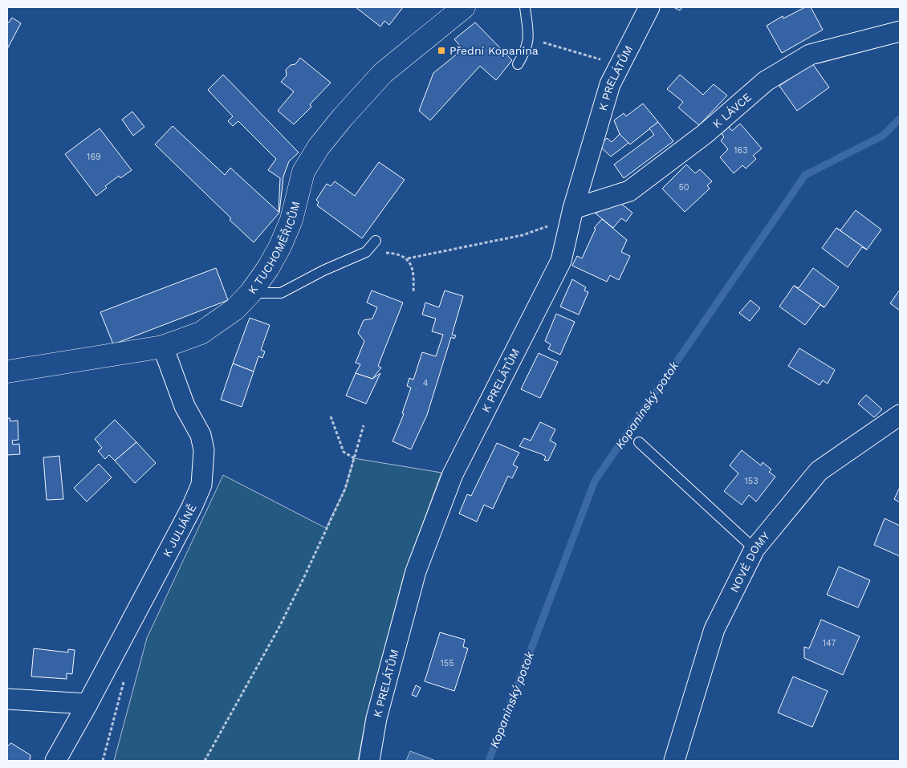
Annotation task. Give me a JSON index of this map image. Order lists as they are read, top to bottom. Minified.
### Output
{"streets":{"street":["K PRELÁTŮM","K LÁVCE","K TUCHOMĚŘICŮM","K JULIÁNĚ","NOVÉ DOMY"]},"crossings":[["K PRELÁTŮM","K LÁVCE"],["K TUCHOMĚŘICŮM","K JULIÁNĚ"]],"water":["Kopaninský potok"],"places":{"transit":["Přední Kopanina"]},"house_numbers":["163","169","50","4","153","147","155"]}
